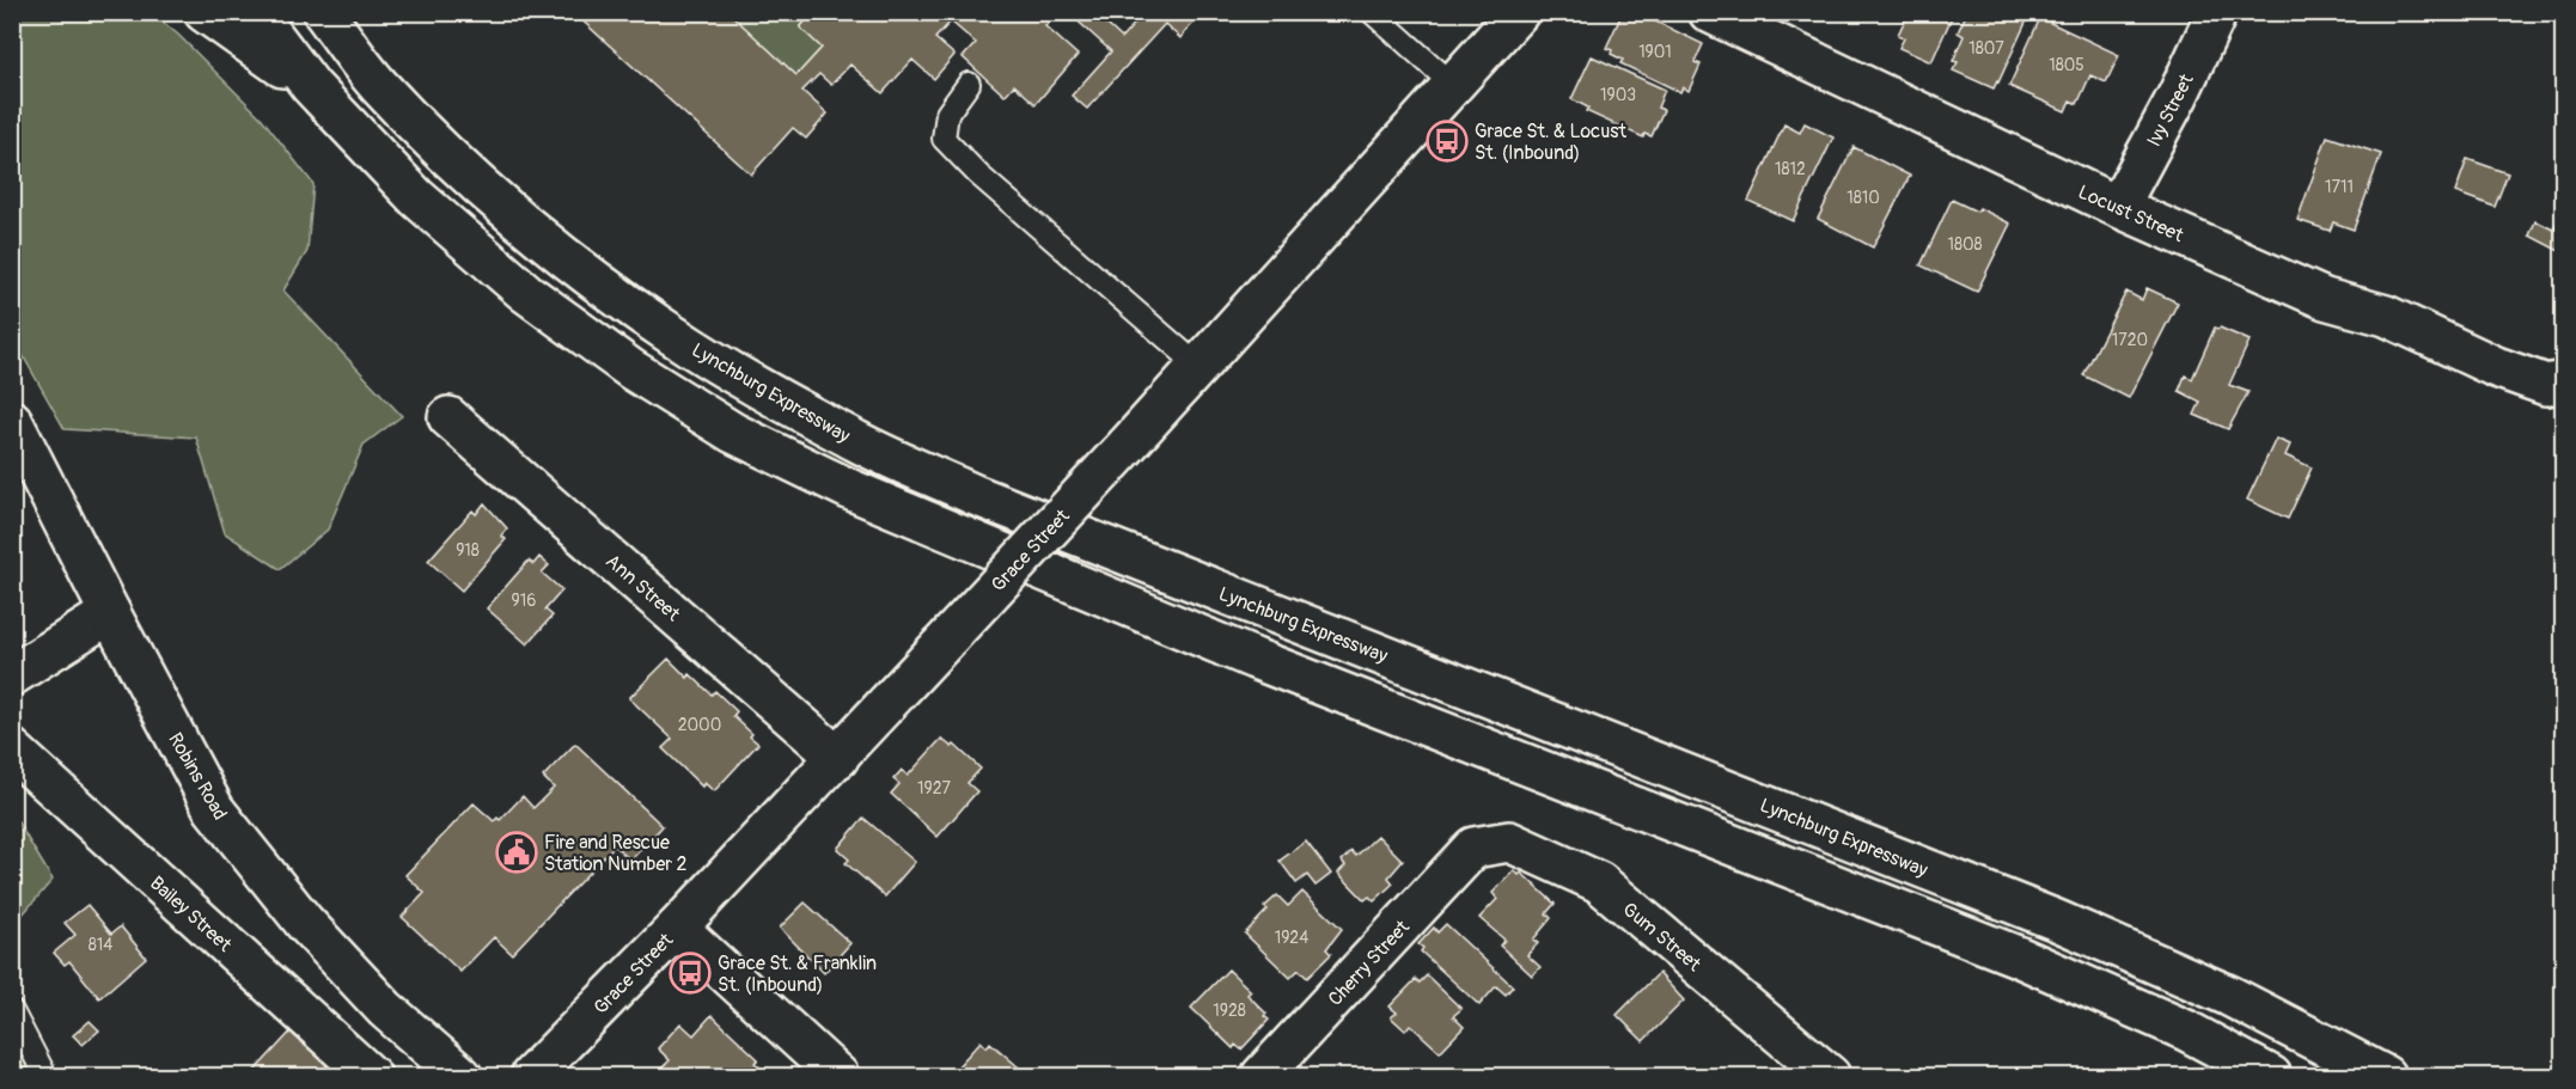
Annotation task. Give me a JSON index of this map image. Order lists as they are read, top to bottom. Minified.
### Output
{"streets":{"main road":["Ivy Street","Locust Street","Lynchburg Expressway","Grace Street","Ann Street","Robins Road","Bailey Street","Gum Street","Cherry Street"]},"crossings":[["Ivy Street","Locust Street"],["Grace Street","Ann Street"],["Gum Street","Cherry Street"]],"places":{"bus stop":["Grace St. & Locust St. (Inbound)","Grace St. & Franklin St. (Inbound)"],"public building":["Fire and Rescue Station Number 2"]},"house_numbers":["1807","1901","1805","1903","1812","1711","1810","1808","1720","918","916","2000","1927","1924","814","1928"]}
